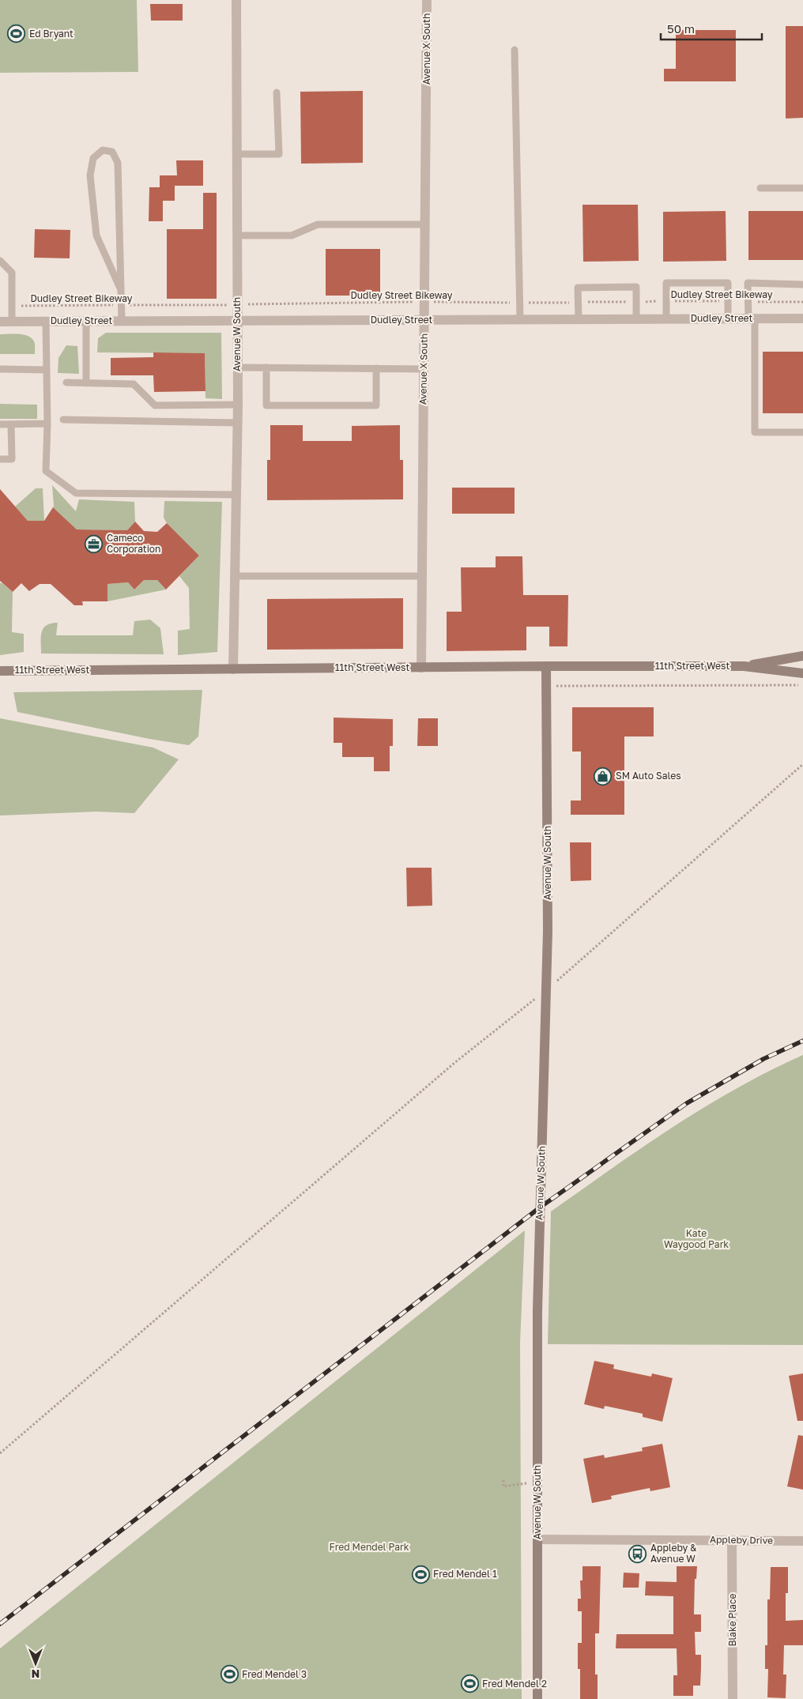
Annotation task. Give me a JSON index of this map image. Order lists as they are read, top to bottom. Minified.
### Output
{"streets":{"street":["Avenue X South","Dudley Street","Avenue W South","11th Street West","Appleby Drive","Blake Place"],"path":["Dudley Street Bikeway"]},"crossings":[["Avenue X South","Dudley Street Bikeway"],["Avenue X South","Dudley Street"],["Avenue X South","11th Street West"],["Dudley Street Bikeway","Avenue W South"],["Dudley Street","Avenue W South"],["Avenue W South","11th Street West"],["Avenue W South","Appleby Drive"],["Appleby Drive","Blake Place"]],"parks":["Kate Waygood Park","Fred Mendel Park"],"places":{"sports":["Ed Bryant","Fred Mendel 1","Fred Mendel 3","Fred Mendel 2"],"office":["Cameco Corporation"],"shop":["SM Auto Sales"],"bus stop":["Appleby & Avenue W"]},"scale_bar":"50 m","north":"bottom"}
